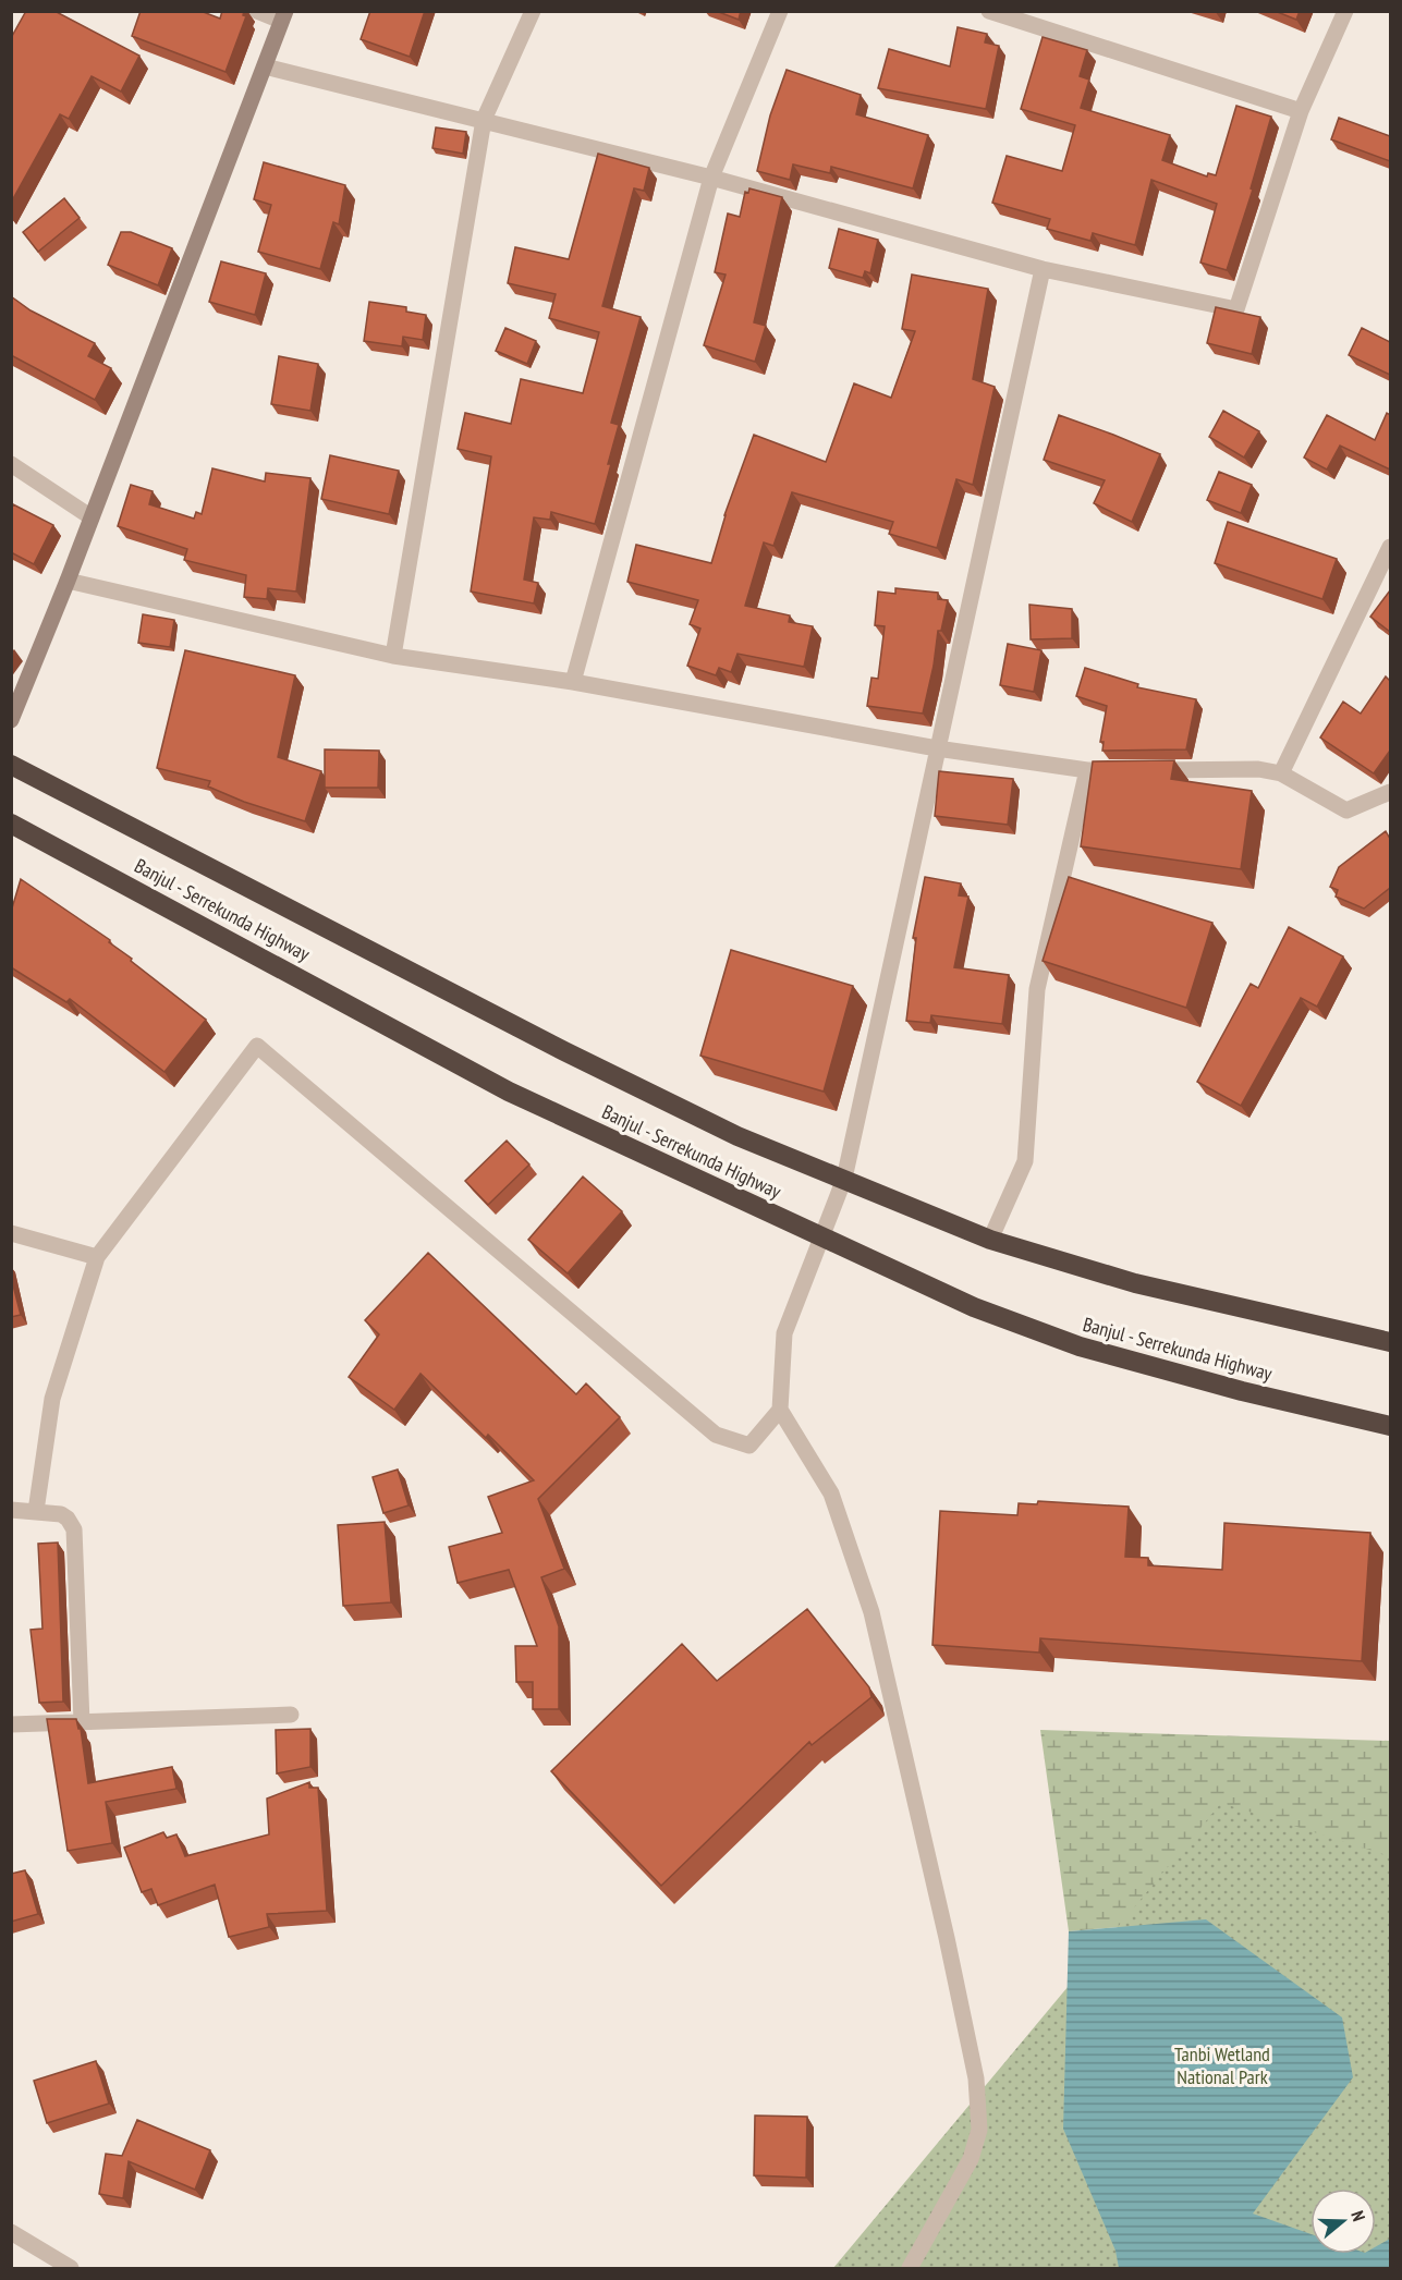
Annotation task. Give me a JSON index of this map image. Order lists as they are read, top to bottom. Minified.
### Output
{"streets":{"highway":["Banjul - Serrekunda Highway"]},"parks":["Tanbi Wetland National Park"],"north":"right"}
